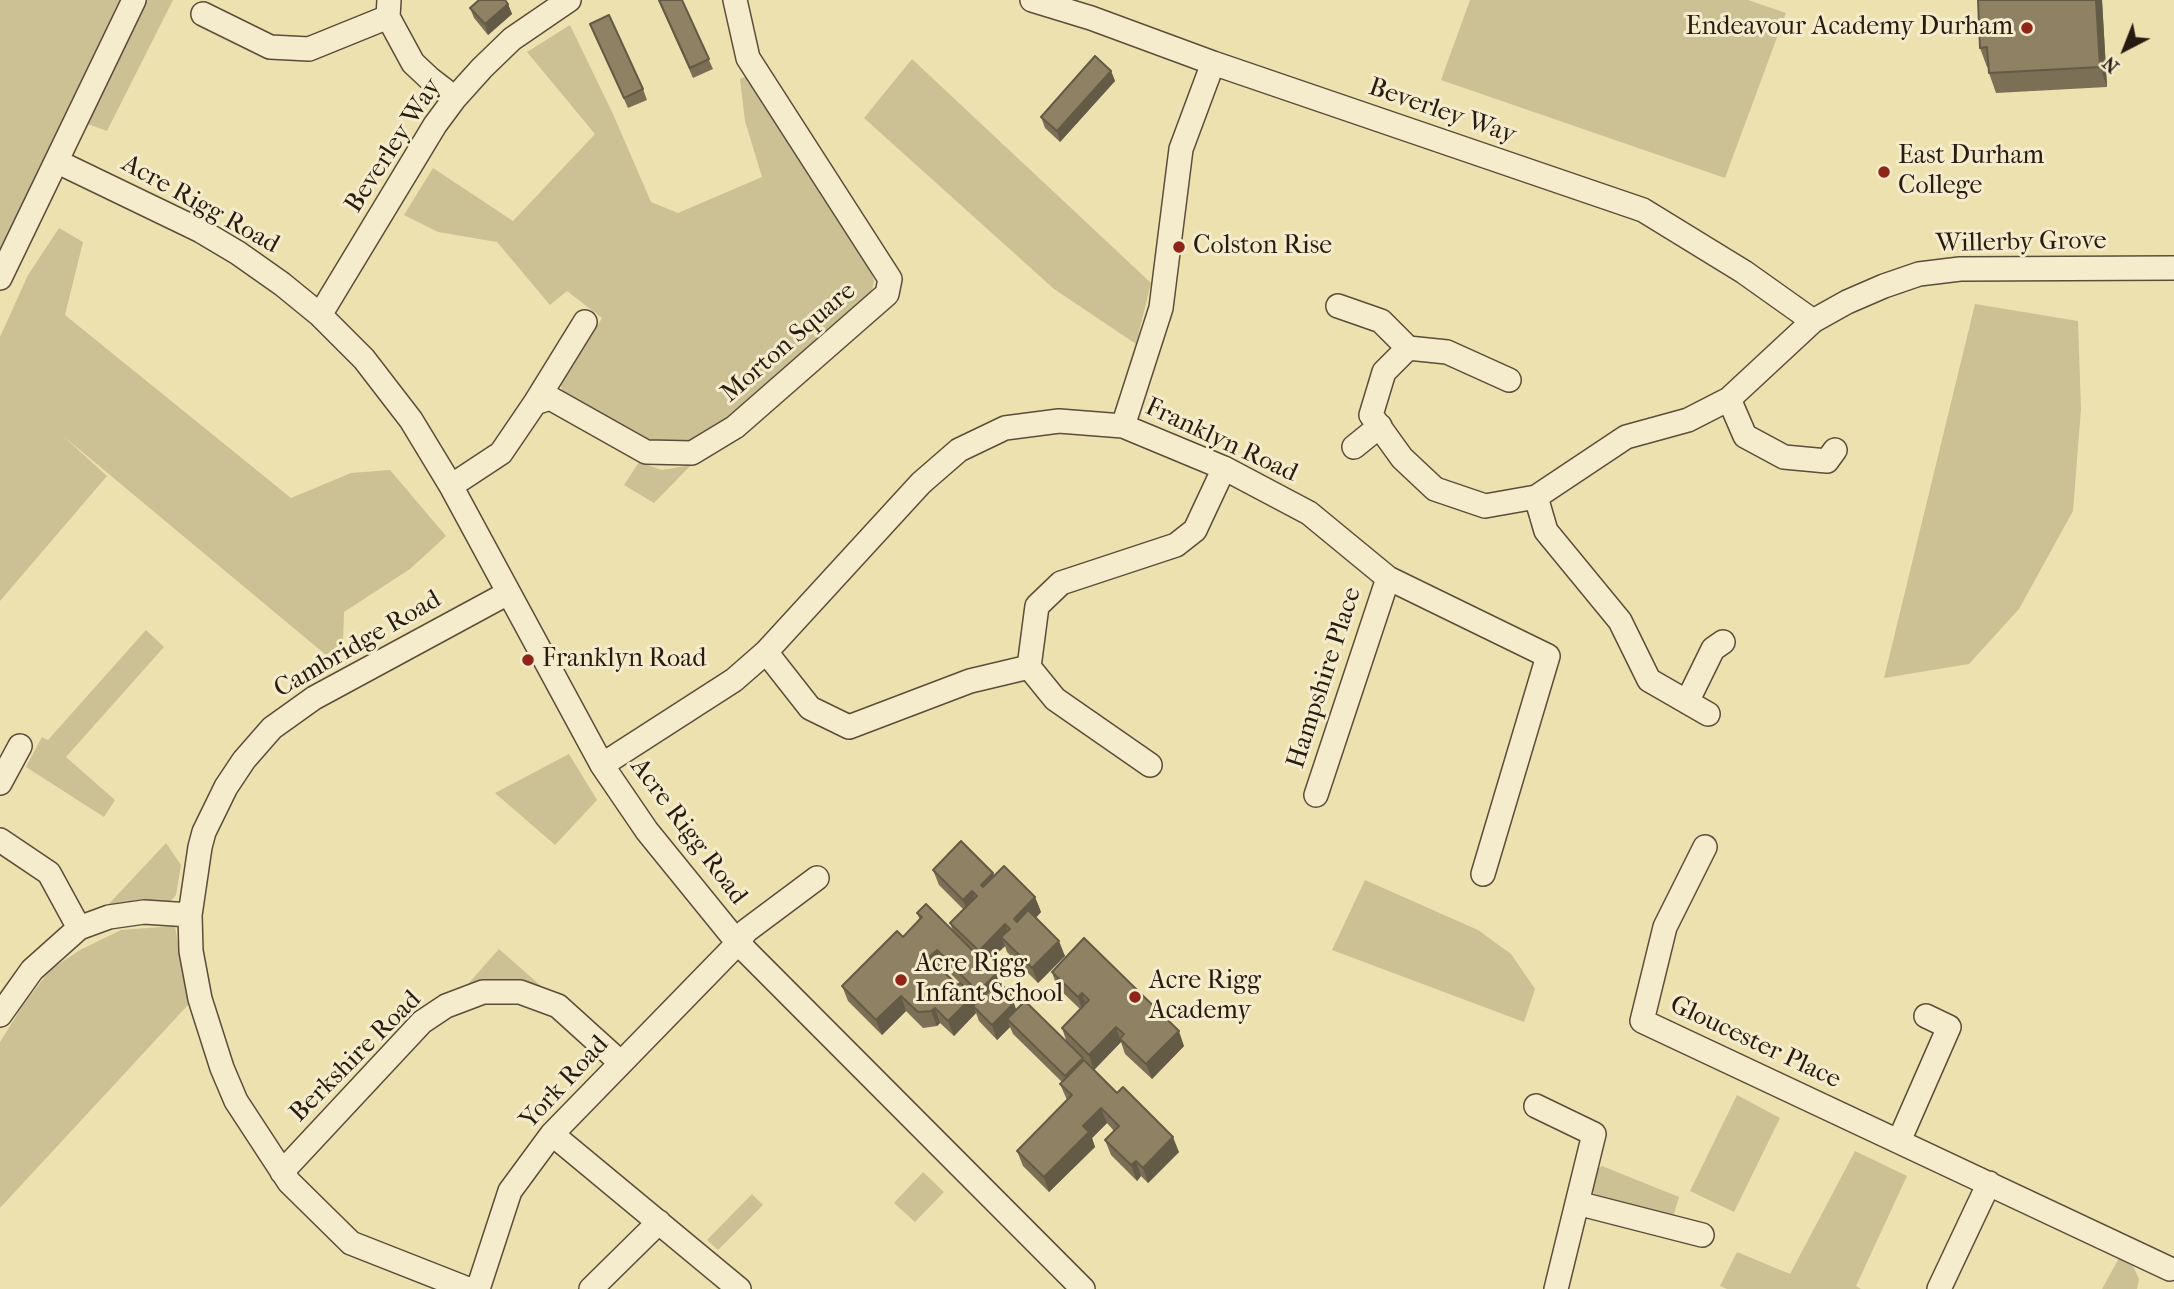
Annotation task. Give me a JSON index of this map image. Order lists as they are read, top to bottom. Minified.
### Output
{"streets":{"street":["Beverley Way","Acre Rigg Road","Willerby Grove","Morton Square","Franklyn Road","Cambridge Road","Hampshire Place","Gloucester Place","Berkshire Road","York Road"]},"crossings":[["Beverley Way","Acre Rigg Road"],["Beverley Way","Willerby Grove"],["Acre Rigg Road","Franklyn Road"],["Acre Rigg Road","Cambridge Road"],["Acre Rigg Road","York Road"],["Franklyn Road","Hampshire Place"],["Cambridge Road","Berkshire Road"],["Berkshire Road","York Road"]],"places":["Endeavour Academy Durham","East Durham College","Colston Rise","Franklyn Road","Acre Rigg Infant School","Acre Rigg Academy"],"north":"bottom left"}
